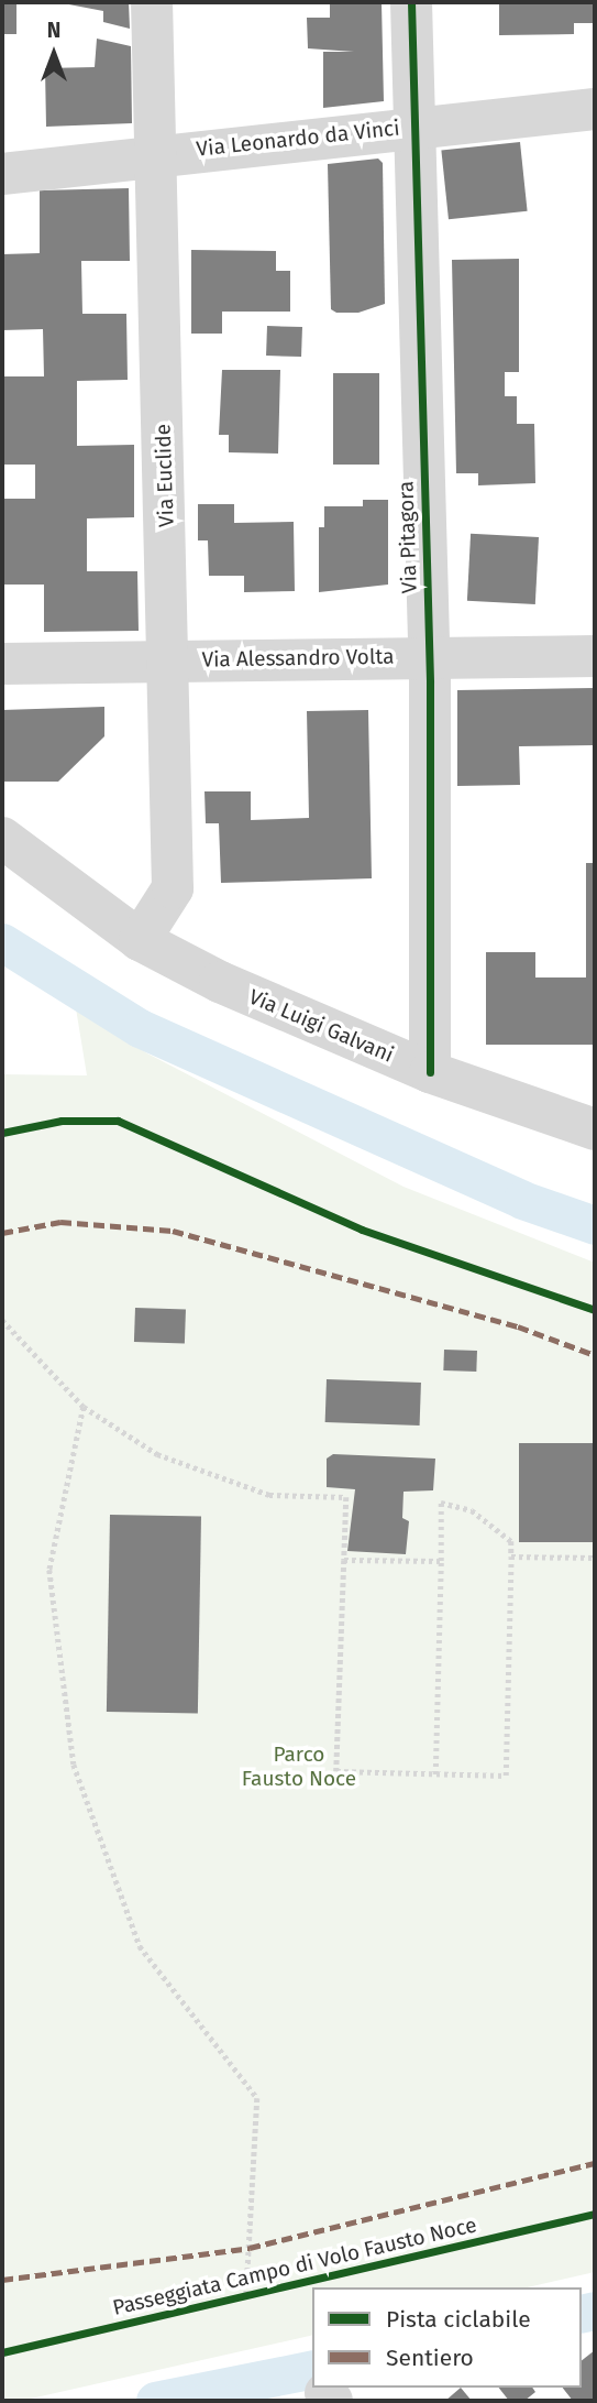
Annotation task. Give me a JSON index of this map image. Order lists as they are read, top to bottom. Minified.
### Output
{"streets":{"street":["Via Leonardo da Vinci","Via Euclide","Via Pitagora","Via Alessandro Volta","Via Luigi Galvani"],"cycle path":["Passeggiata Campo di Volo Fausto Noce"]},"crossings":[["Via Leonardo da Vinci","Via Euclide"],["Via Leonardo da Vinci","Via Pitagora"],["Via Euclide","Via Alessandro Volta"],["Via Euclide","Via Luigi Galvani"],["Via Pitagora","Via Alessandro Volta"],["Via Pitagora","Via Luigi Galvani"]],"parks":["Parco Fausto Noce"],"legend":["Pista ciclabile","Sentiero"],"north":"top"}
